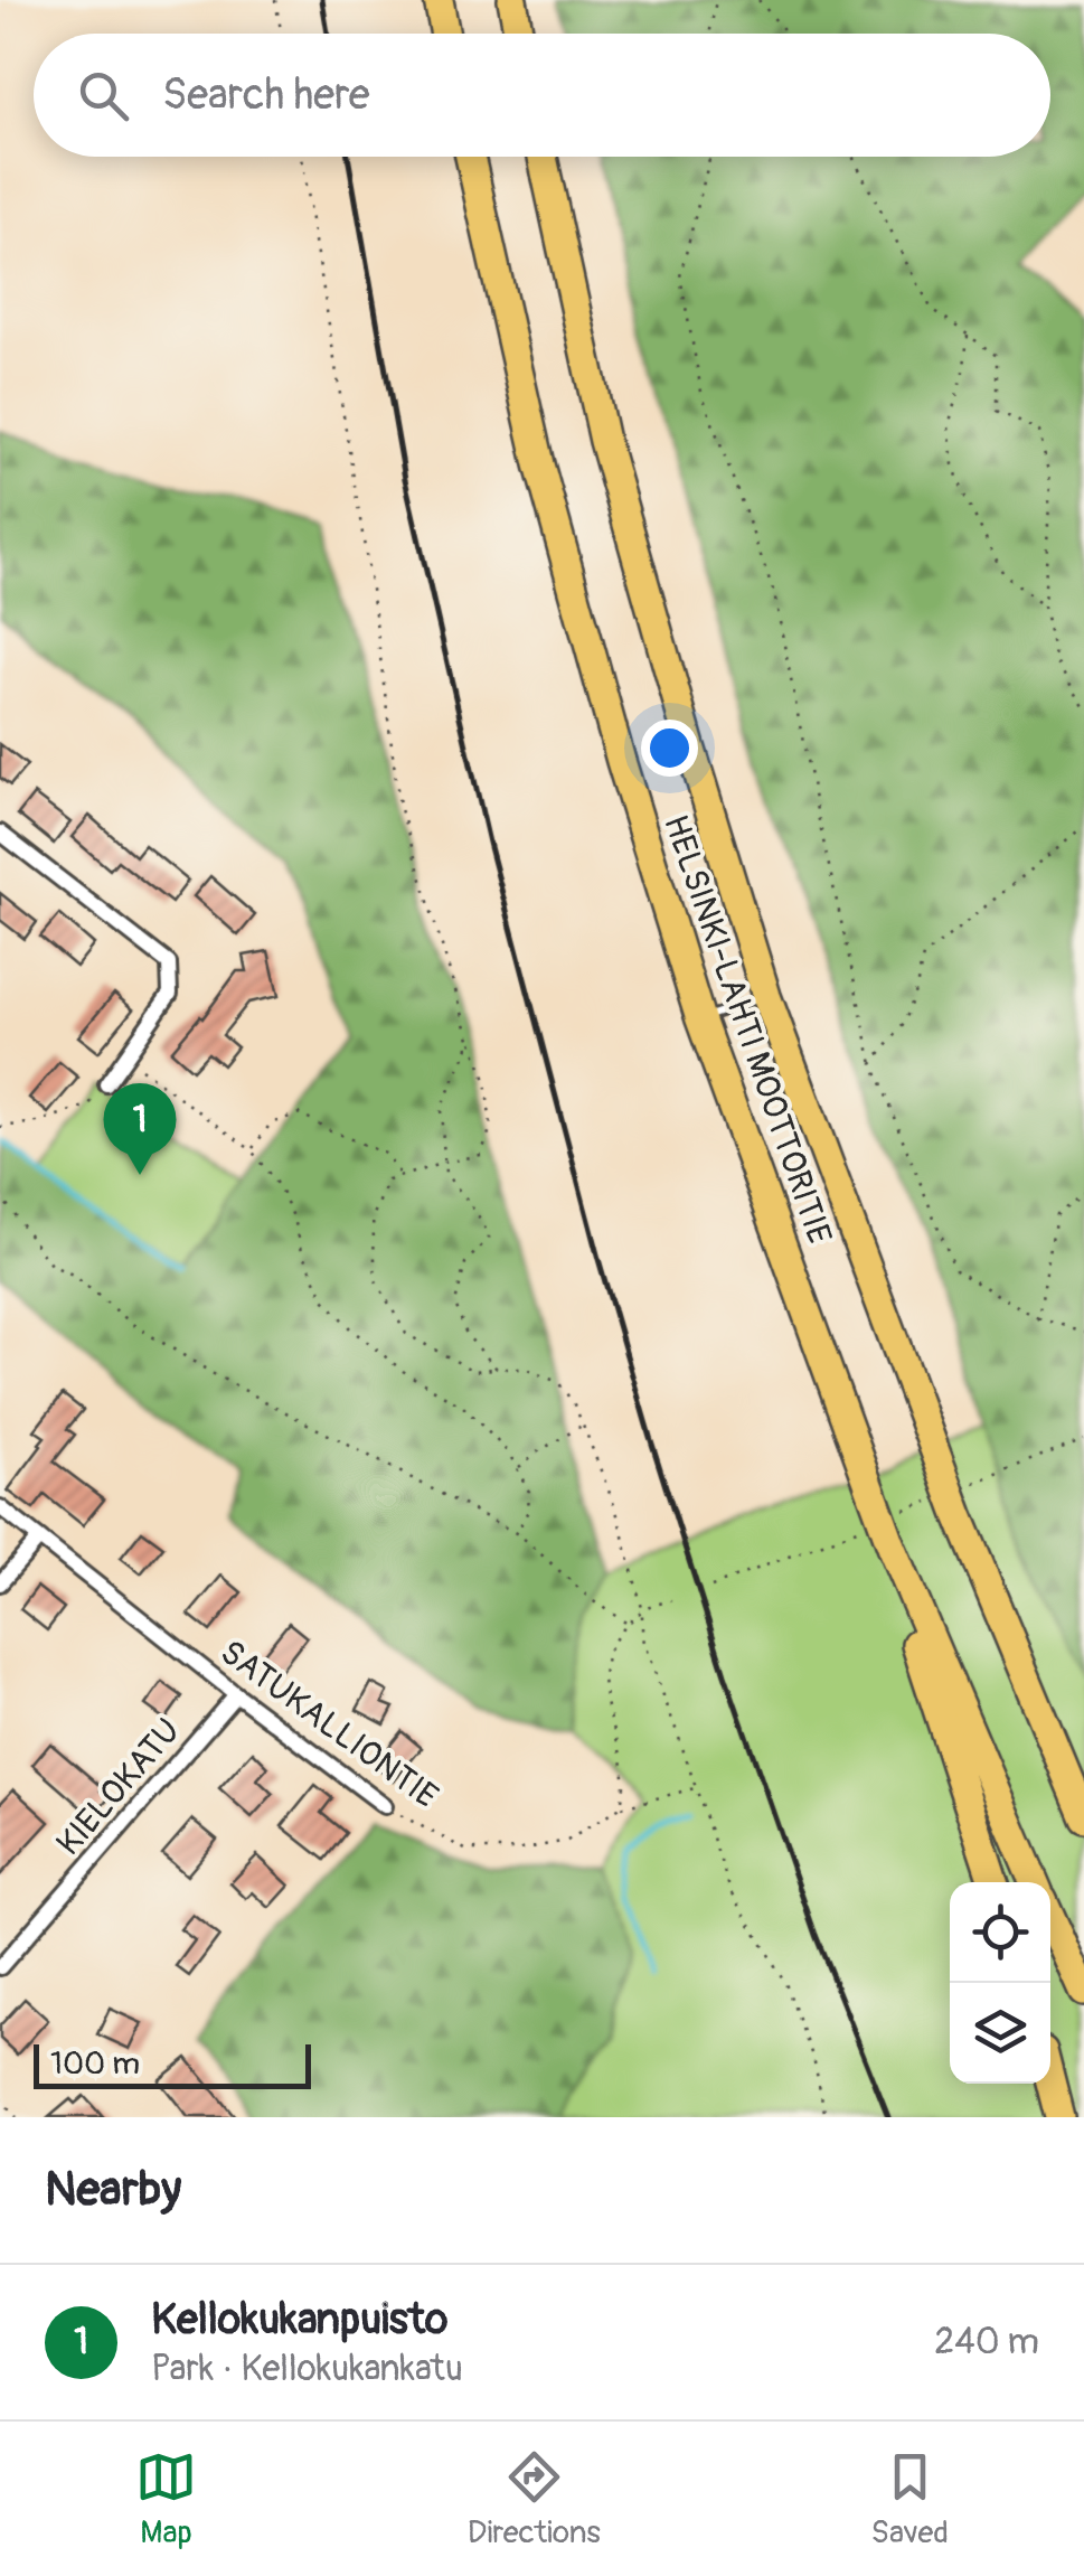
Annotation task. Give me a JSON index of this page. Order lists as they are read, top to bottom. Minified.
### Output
{"streets":{"highway":["HELSINKI-LAHTI MOOTTORITIE"],"street":["SATUKALLIONTIE","KIELOKATU"]},"crossings":[["SATUKALLIONTIE","KIELOKATU"]],"scale_bar":"100 m","page":{"search":"Search here","pins":"1","scale":"100 m","heading":"Nearby","list":[{"mark":"1","name":"Kellokukanpuisto","note":"Park · Kellokukankatu","value":"240 m"}],"nav":["Map","Directions","Saved"]}}
